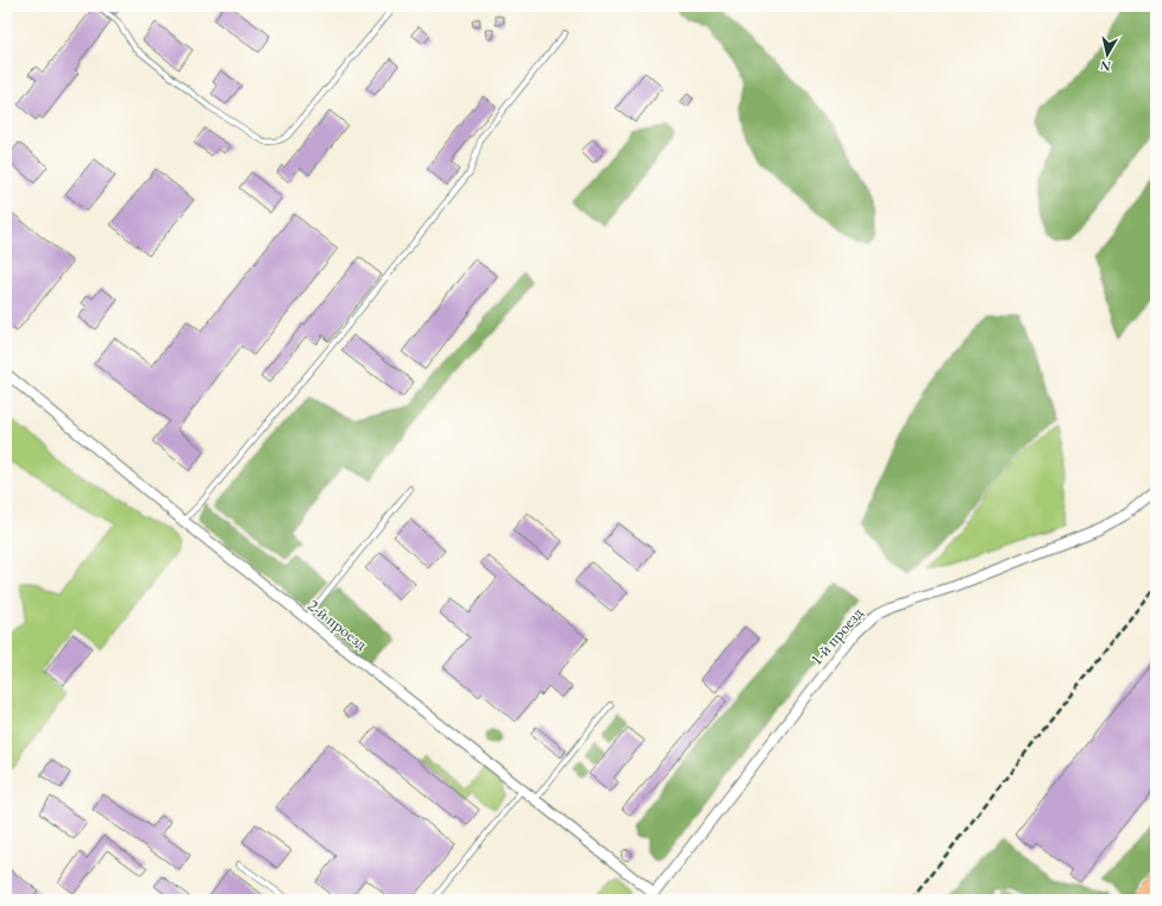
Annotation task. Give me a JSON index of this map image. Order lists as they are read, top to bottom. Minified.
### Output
{"streets":{"street":["2-й проезд","1-й проезд"]},"crossings":[["2-й проезд","1-й проезд"]],"north":"bottom"}
